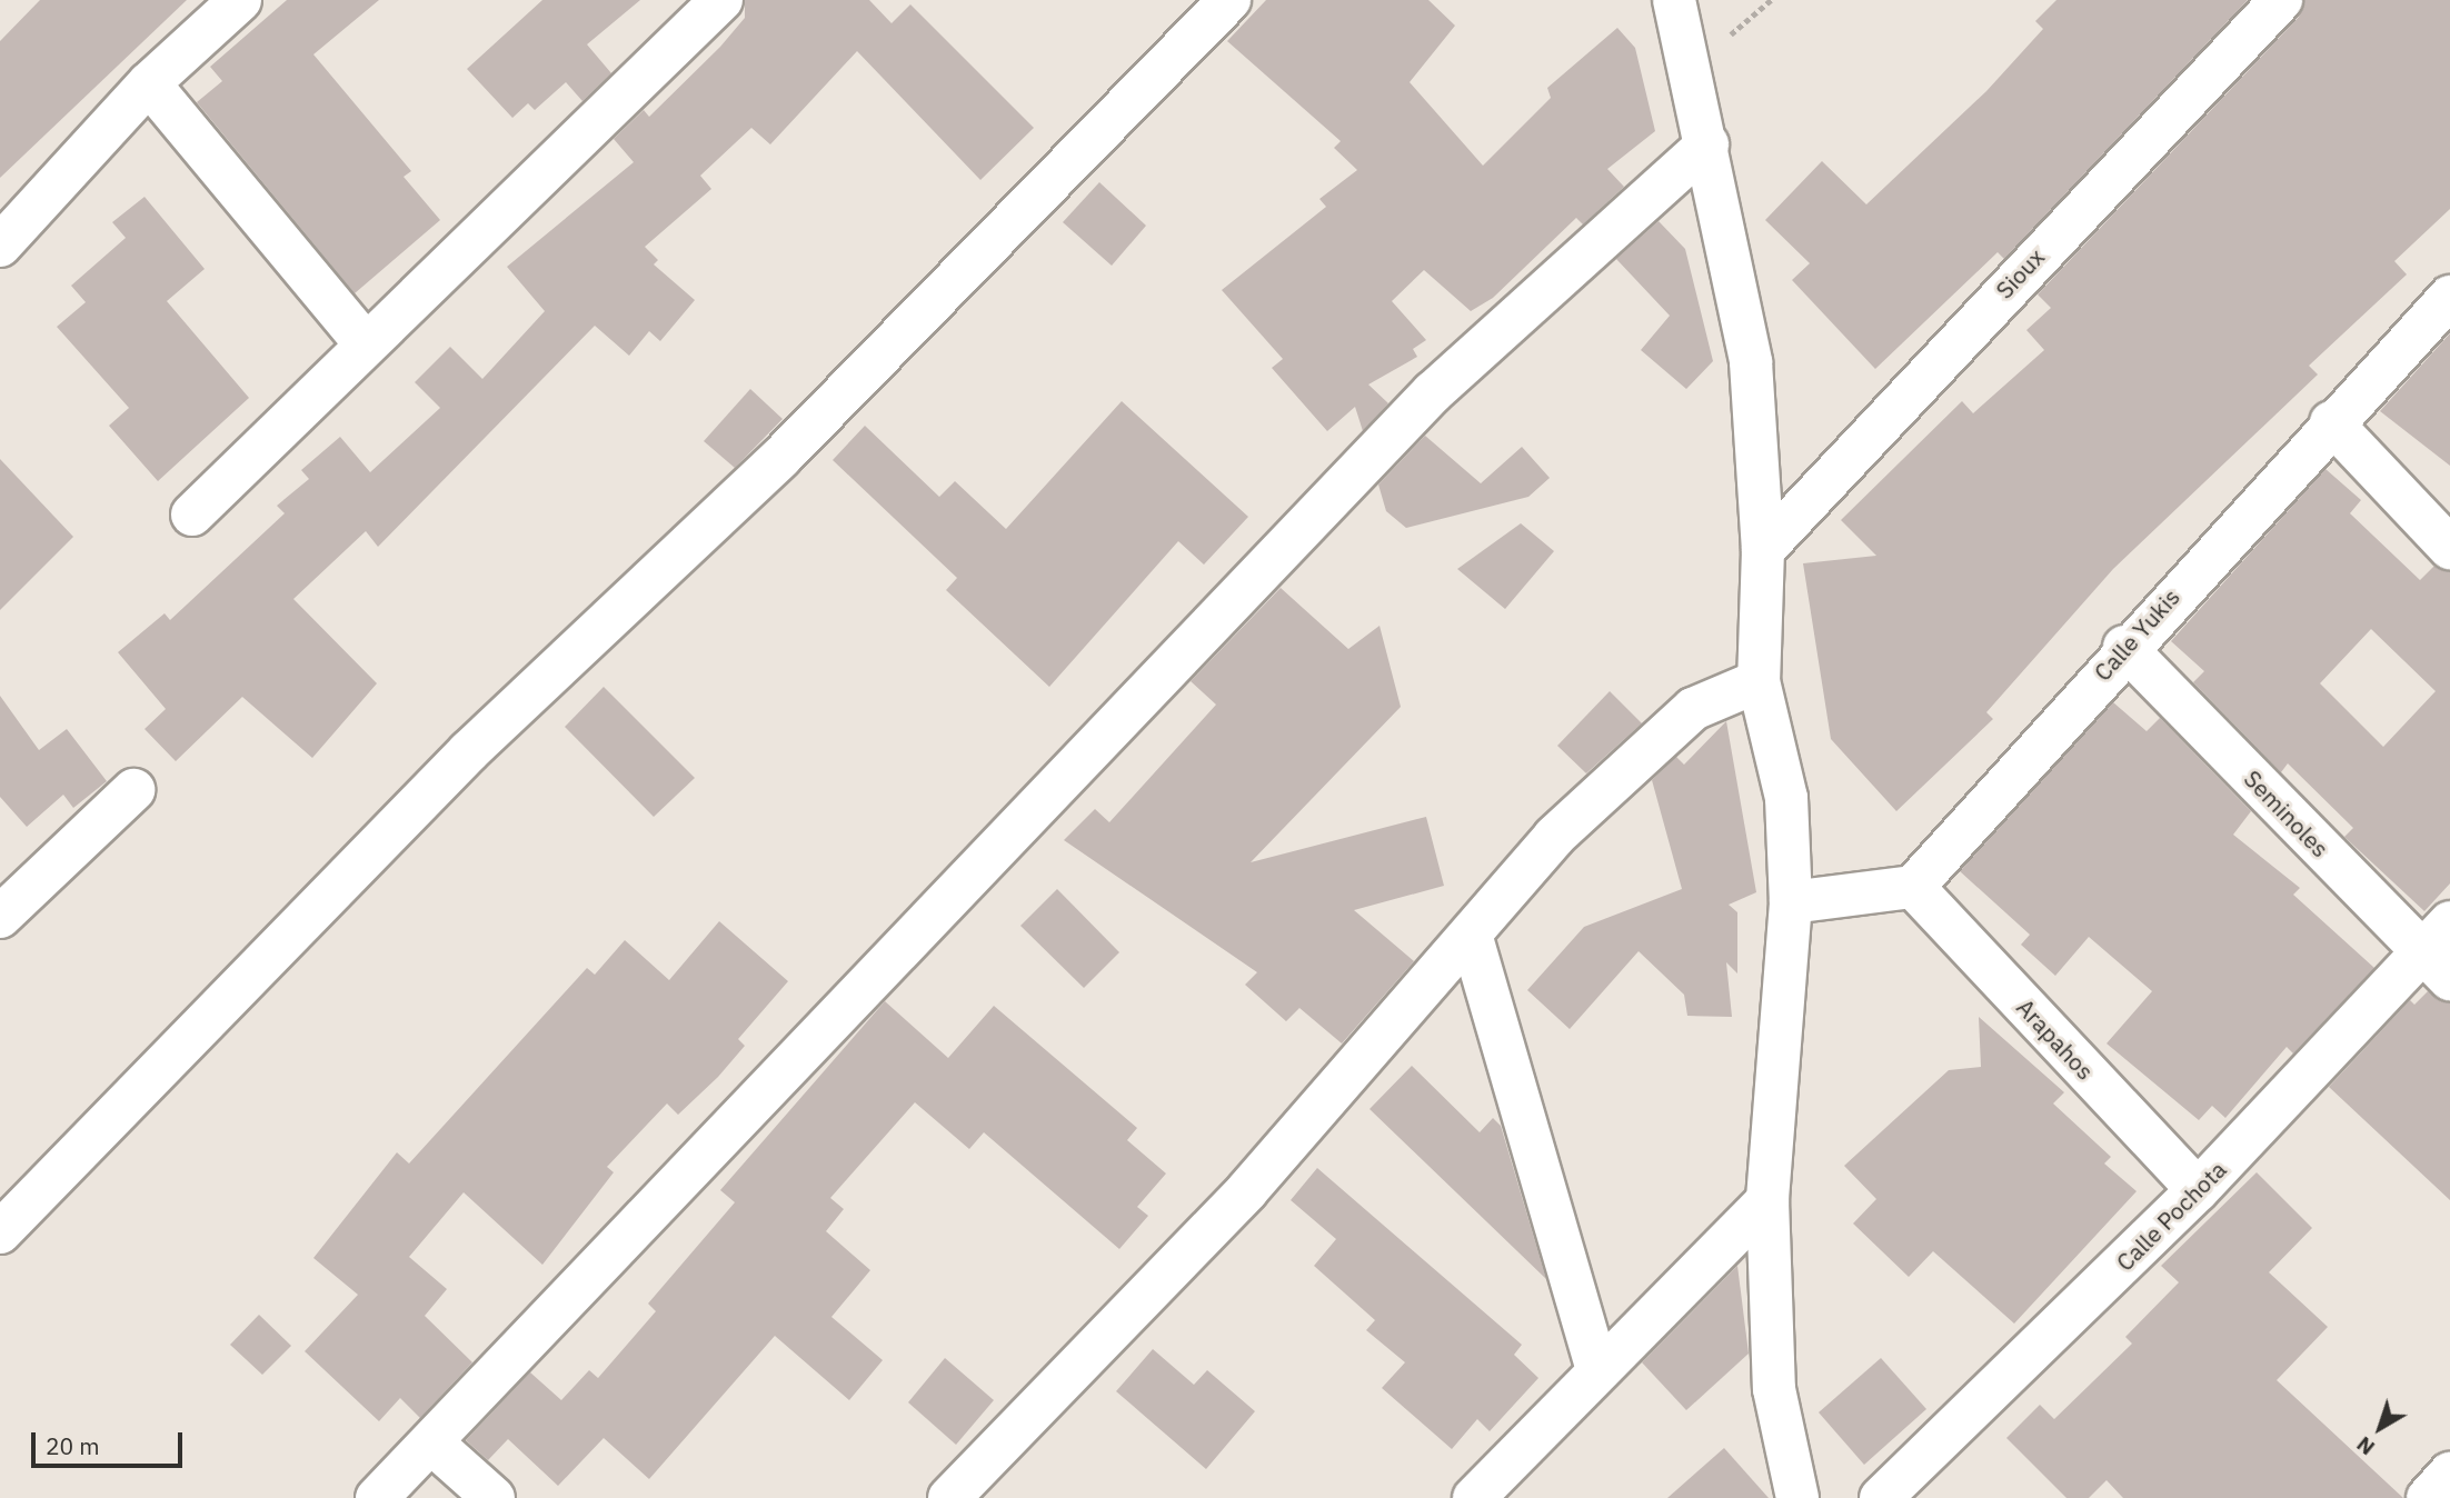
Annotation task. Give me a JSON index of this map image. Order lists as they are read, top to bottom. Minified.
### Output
{"streets":{"street":["Sioux","Calle Yukis","Seminoles","Arapahos","Calle Pochota"]},"crossings":[["Calle Yukis","Seminoles"],["Calle Yukis","Arapahos"],["Seminoles","Calle Pochota"],["Arapahos","Calle Pochota"]],"scale_bar":"20 m","north":"bottom left"}
